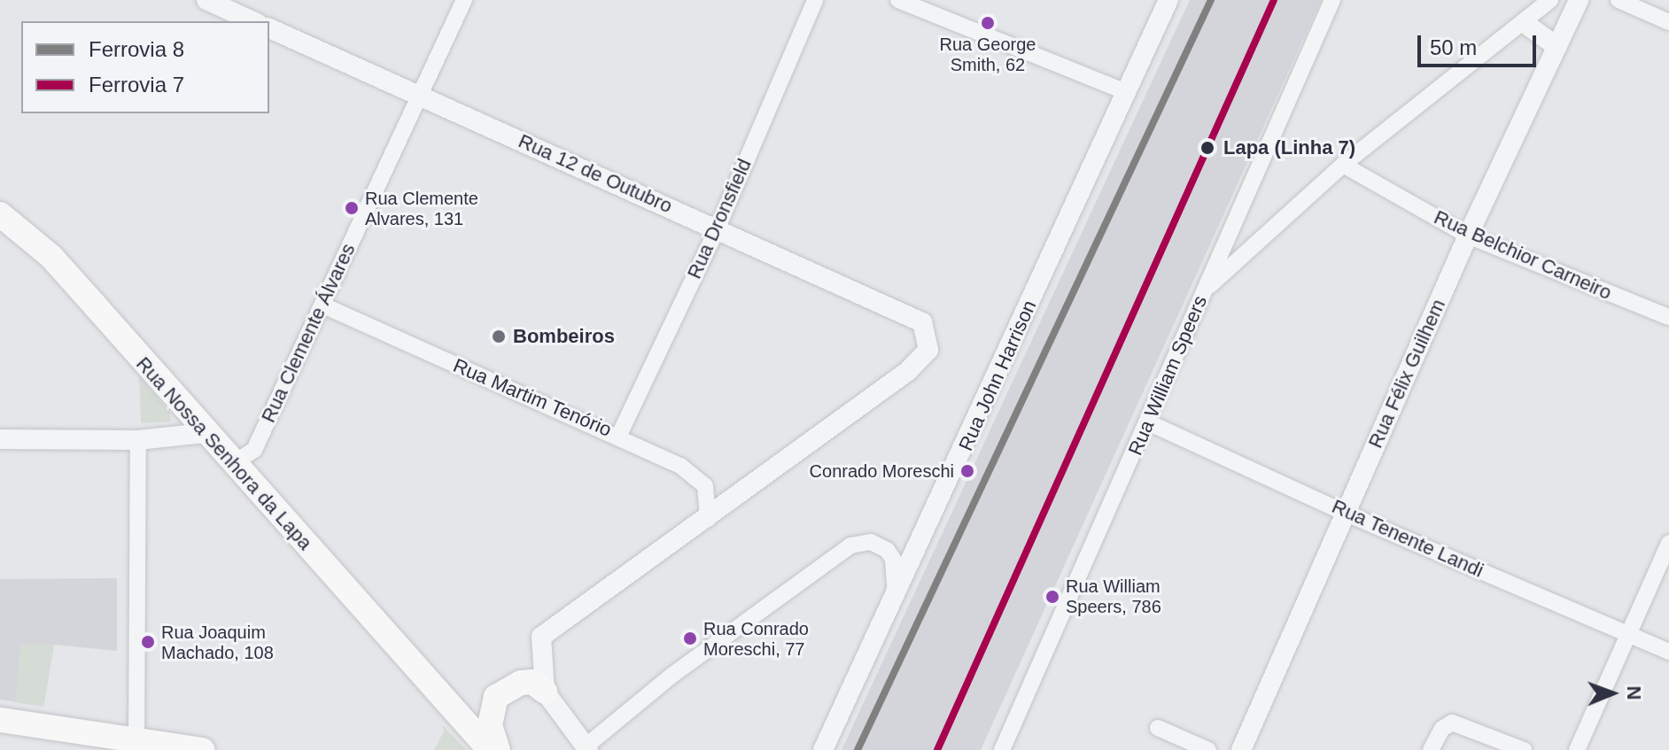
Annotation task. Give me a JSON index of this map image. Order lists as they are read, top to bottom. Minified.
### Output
{"streets":{"main road":["Rua Nossa Senhora da Lapa"],"street":["Rua 12 de Outubro","Rua Dronsfield","Rua Belchior Carneiro","Rua Clemente Álvares","Rua Félix Guilhem","Rua John Harrison","Rua William Speers","Rua Martim Tenório","Rua Tenente Landi"]},"crossings":[["Rua 12 de Outubro","Rua Dronsfield"],["Rua 12 de Outubro","Rua Clemente Álvares"],["Rua 12 de Outubro","Rua Martim Tenório"],["Rua Dronsfield","Rua Martim Tenório"],["Rua Belchior Carneiro","Rua Félix Guilhem"],["Rua Clemente Álvares","Rua Martim Tenório"],["Rua Clemente Álvares","Rua Nossa Senhora da Lapa"],["Rua Félix Guilhem","Rua Tenente Landi"],["Rua William Speers","Rua Tenente Landi"]],"places":["Rua George Smith, 62","Lapa (Linha 7)","Rua Clemente Alvares, 131","Bombeiros","Conrado Moreschi","Rua William Speers, 786","Rua Conrado Moreschi, 77","Rua Joaquim Machado, 108"],"lines":["rail line 8","rail line 7"],"legend":["Ferrovia 8","Ferrovia 7"],"scale_bar":"50 m","north":"right"}
